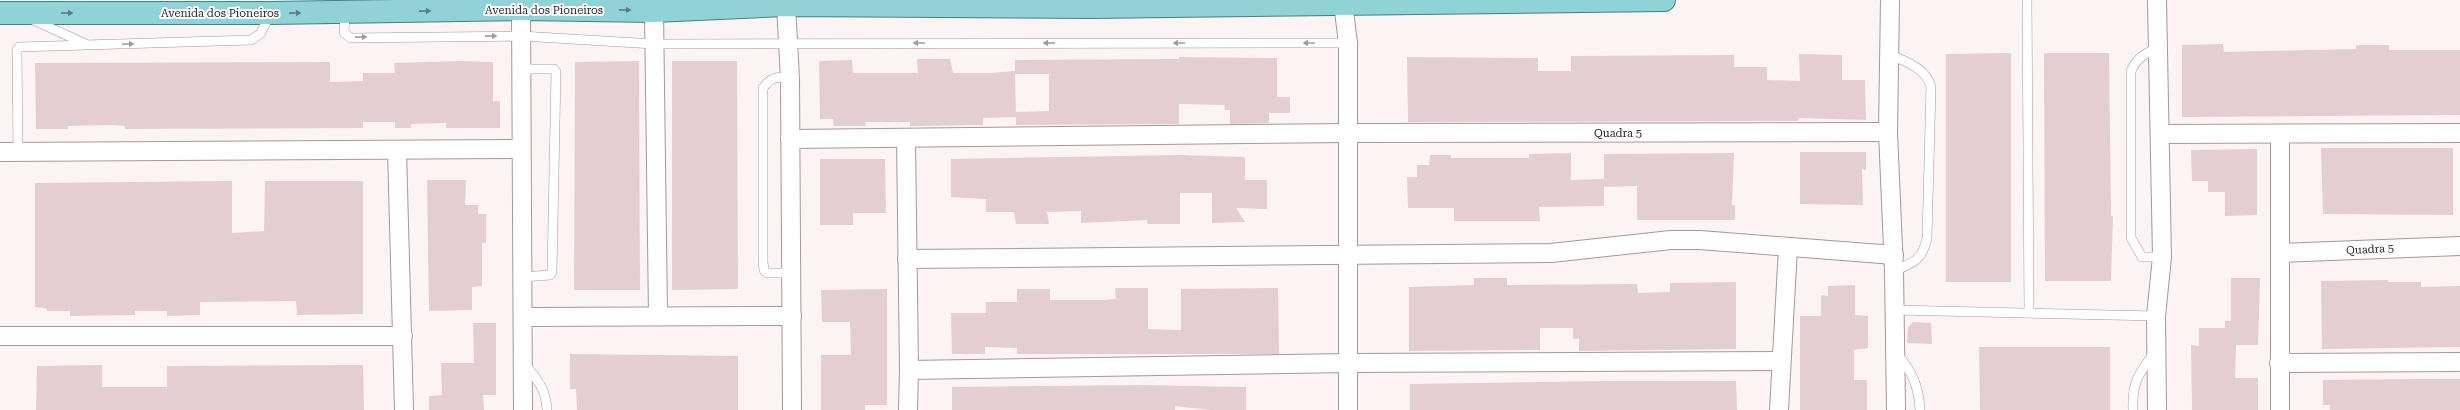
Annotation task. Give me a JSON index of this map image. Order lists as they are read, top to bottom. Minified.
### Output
{"streets":{"main road":["Avenida dos Pioneiros"],"street":["Quadra 5"]},"one_way":["Avenida dos Pioneiros"]}
